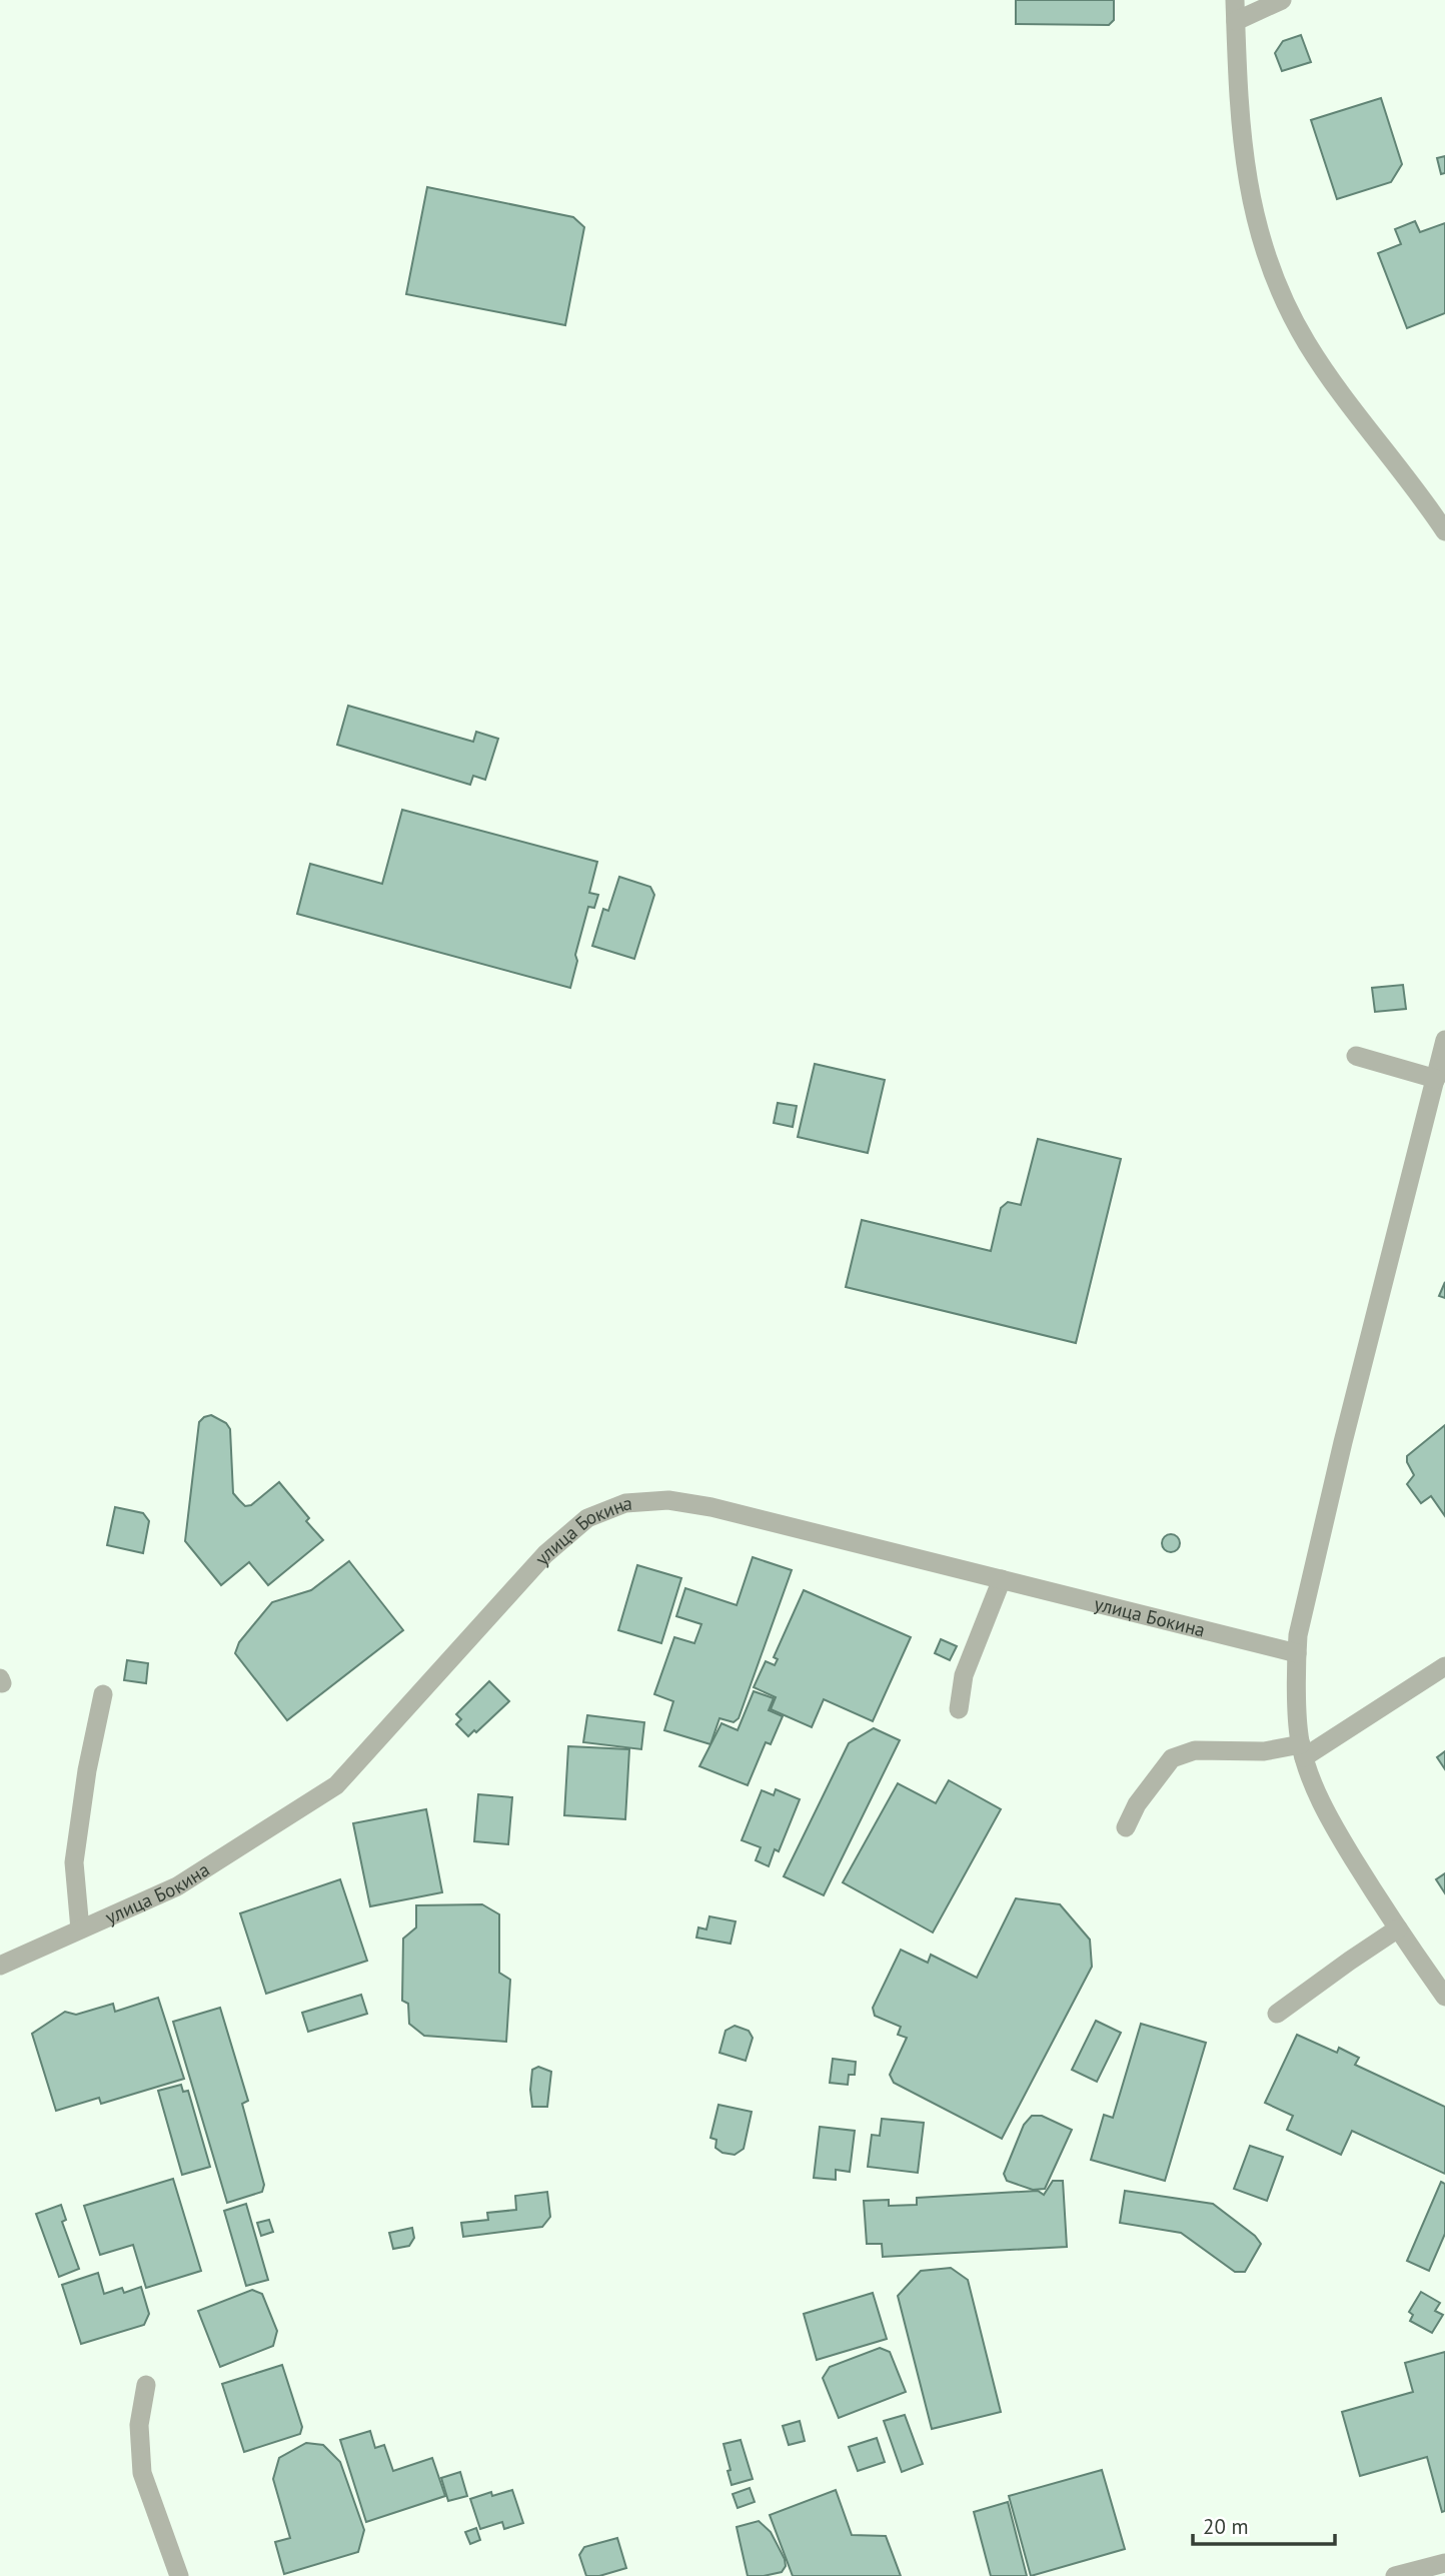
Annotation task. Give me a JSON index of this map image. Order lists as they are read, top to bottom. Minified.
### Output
{"streets":{"street":["улица Бокина"]},"scale_bar":"20 m"}
